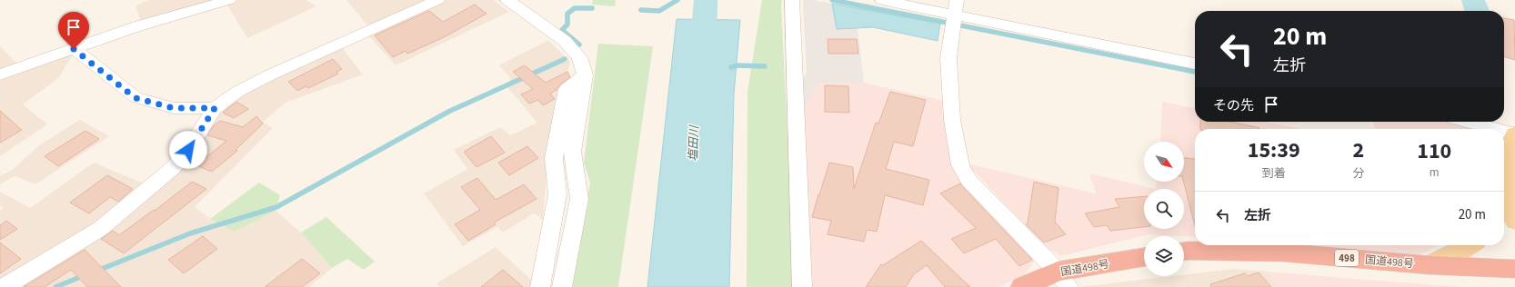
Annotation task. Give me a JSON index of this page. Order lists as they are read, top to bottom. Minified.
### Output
{"streets":{"highway":["498","国道498号"]},"water":["塩田川"],"north":"bottom right","page":{"turn":["20 m","左折"],"then":"その先","eta":["15:39","到着","2","分","110","m"],"list":[{"name":"左折","value":"20 m"}]}}
